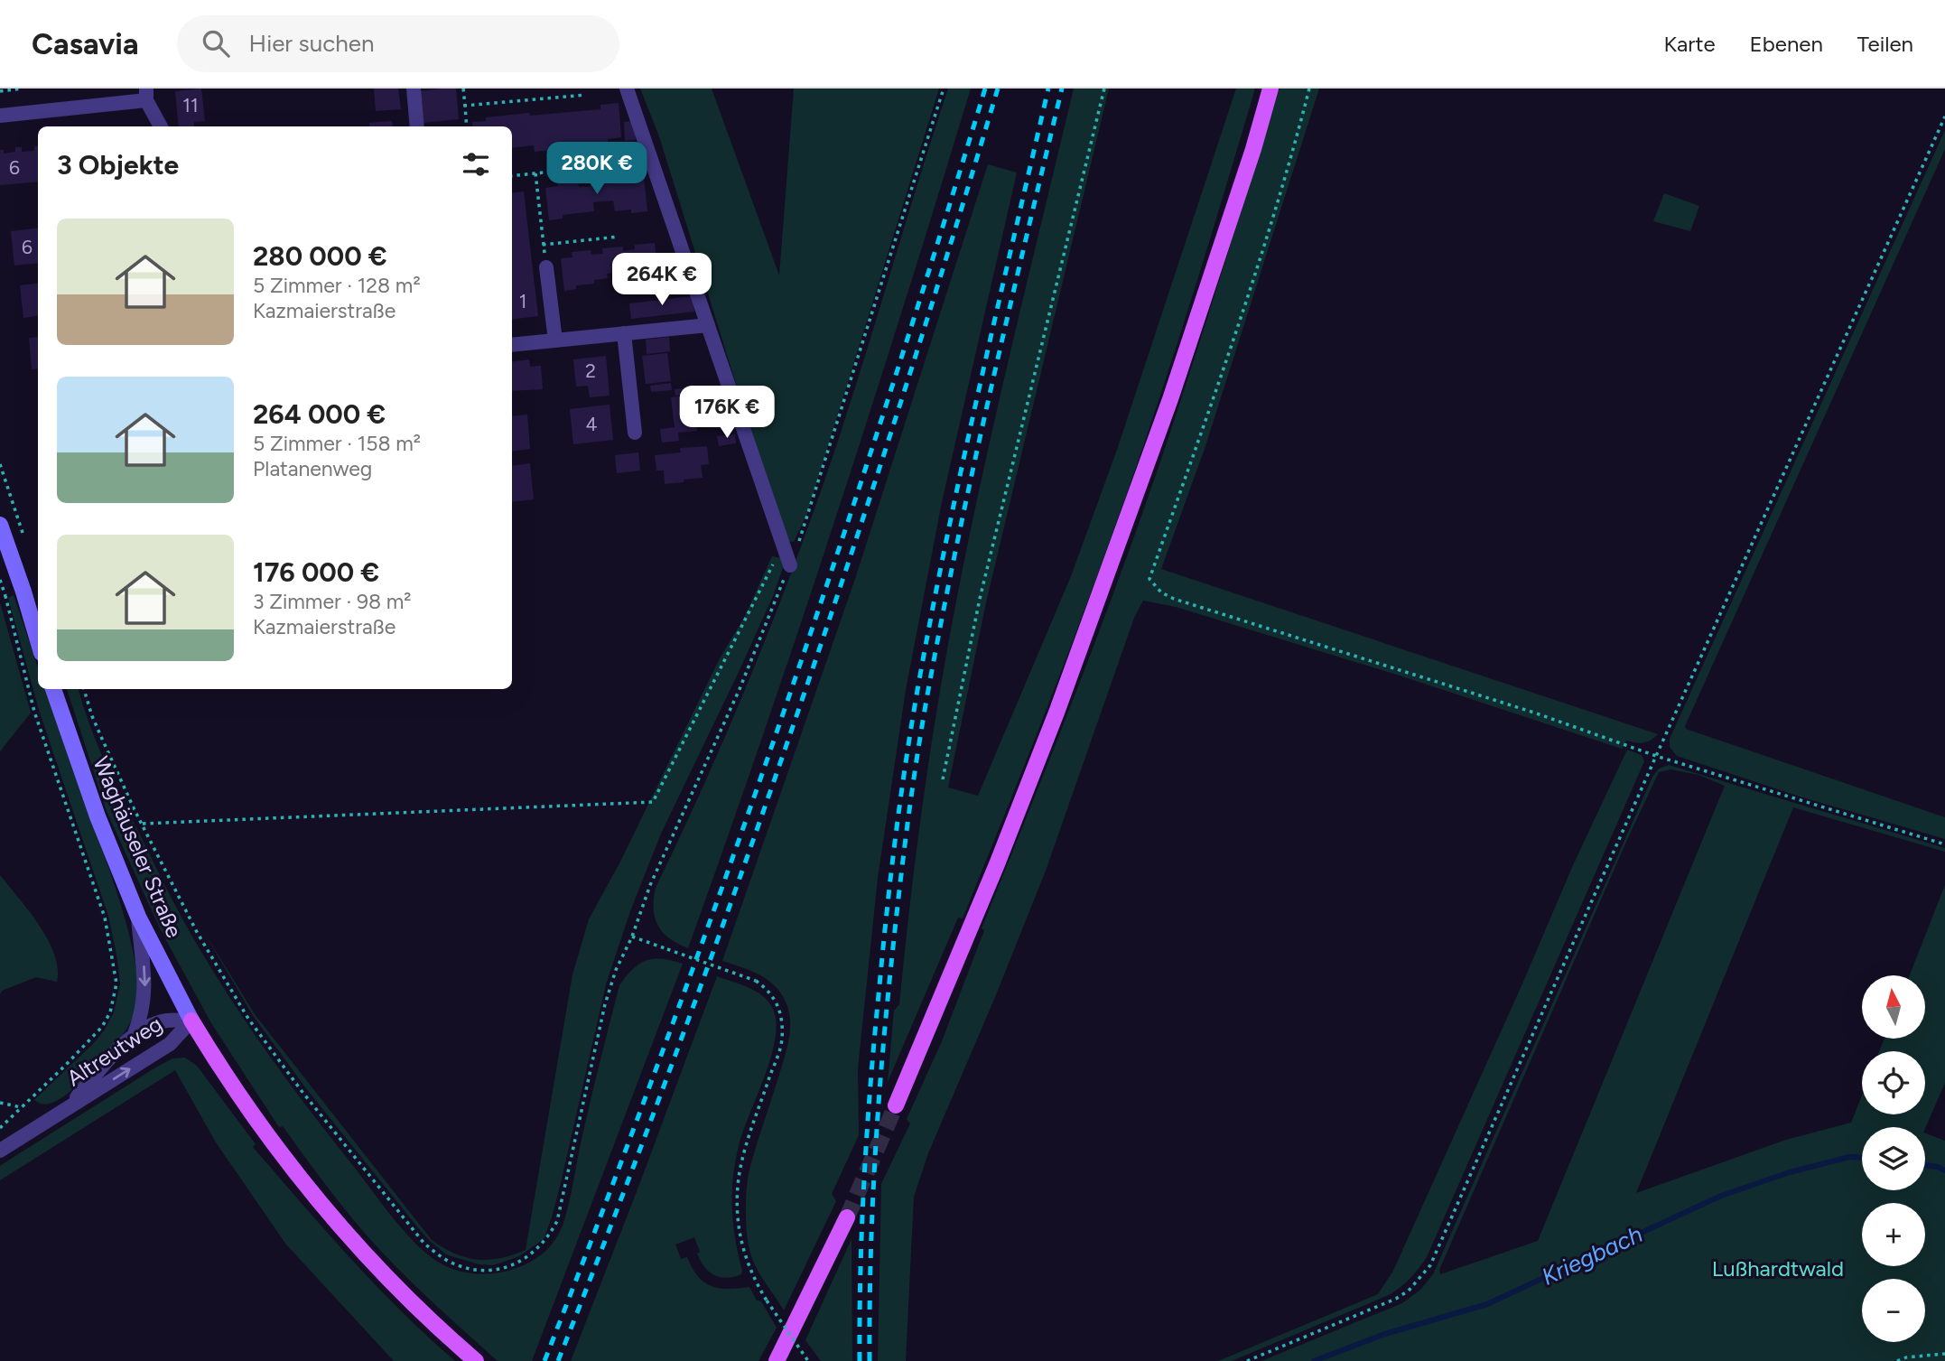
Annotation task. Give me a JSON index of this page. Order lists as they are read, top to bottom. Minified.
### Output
{"streets":{"street":["Waghäuseler Straße","Altreutweg"]},"crossings":[["Waghäuseler Straße","Altreutweg"]],"water":["Kriegbach"],"parks":["Lußhardtwald"],"house_numbers":["11","6","6","1","2","4"],"north":"top","page":{"header":"Casavia","search":"Hier suchen","nav":["Karte","Ebenen","Teilen"],"heading":"3 Objekte","price":["280K €","264K €","176K €"],"list":[{"name":"280 000 €","note":"5 Zimmer · 128 m² · Kazmaierstraße"},{"name":"264 000 €","note":"5 Zimmer · 158 m² · Platanenweg"},{"name":"176 000 €","note":"3 Zimmer · 98 m² · Kazmaierstraße"}],"map_buttons":["+","−"]}}
